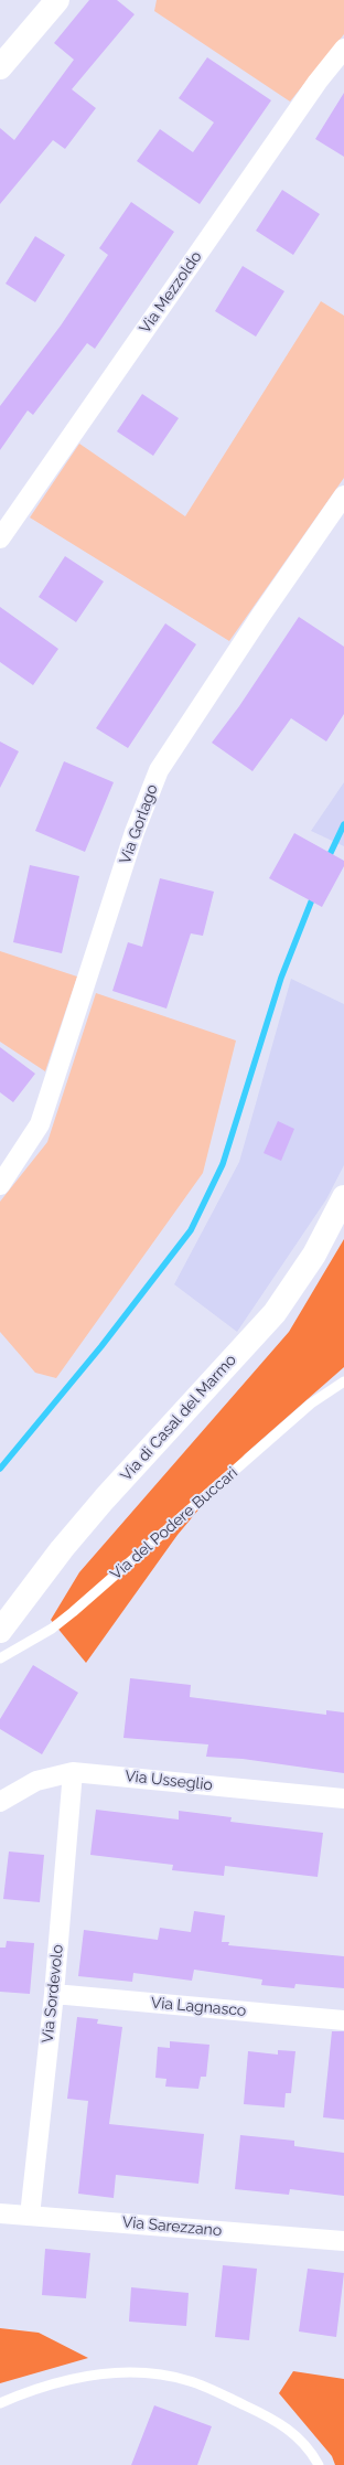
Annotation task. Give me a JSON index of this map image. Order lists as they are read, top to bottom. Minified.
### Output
{"streets":{"main road":["Via di Casal del Marmo"],"street":["Via Mezzoldo","Via Gorlago","Via Usseglio","Via Sordevolo","Via Lagnasco","Via Sarezzano"],"lane":["Via del Podere Buccari"]},"crossings":[["Via Usseglio","Via Sordevolo"],["Via Sordevolo","Via Lagnasco"],["Via Sordevolo","Via Sarezzano"]]}
